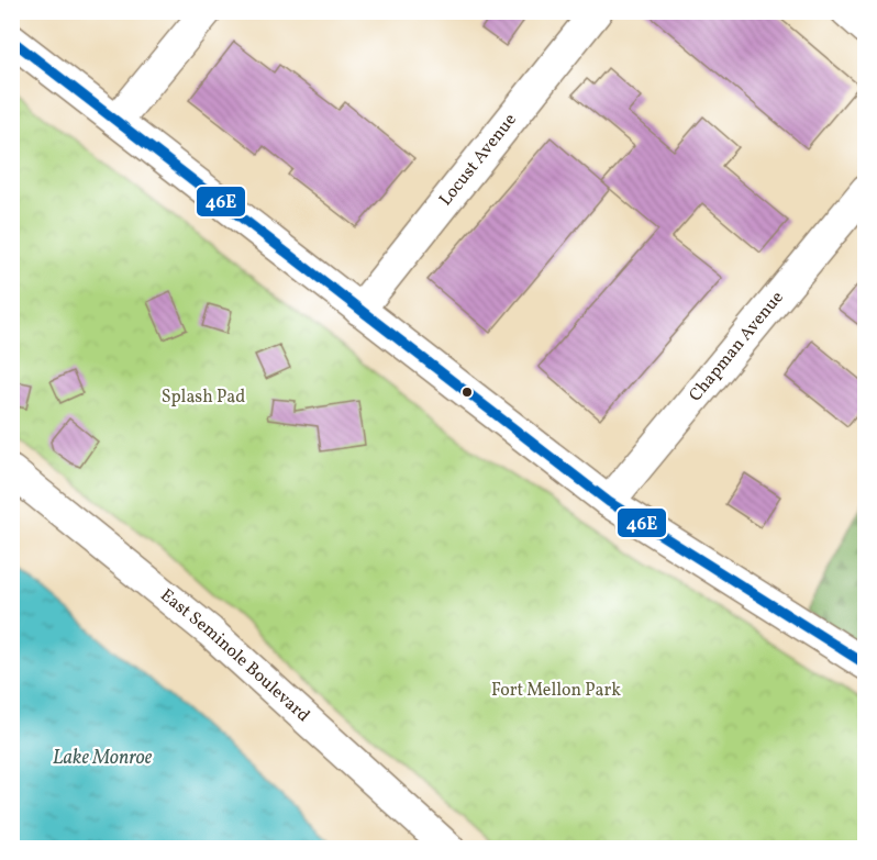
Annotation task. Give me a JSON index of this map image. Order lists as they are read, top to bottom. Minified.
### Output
{"streets":{"street":["Locust Avenue","Chapman Avenue","East Seminole Boulevard"]},"water":["Lake Monroe"],"parks":["Splash Pad","Fort Mellon Park"],"lines":["transit line 46E"]}
